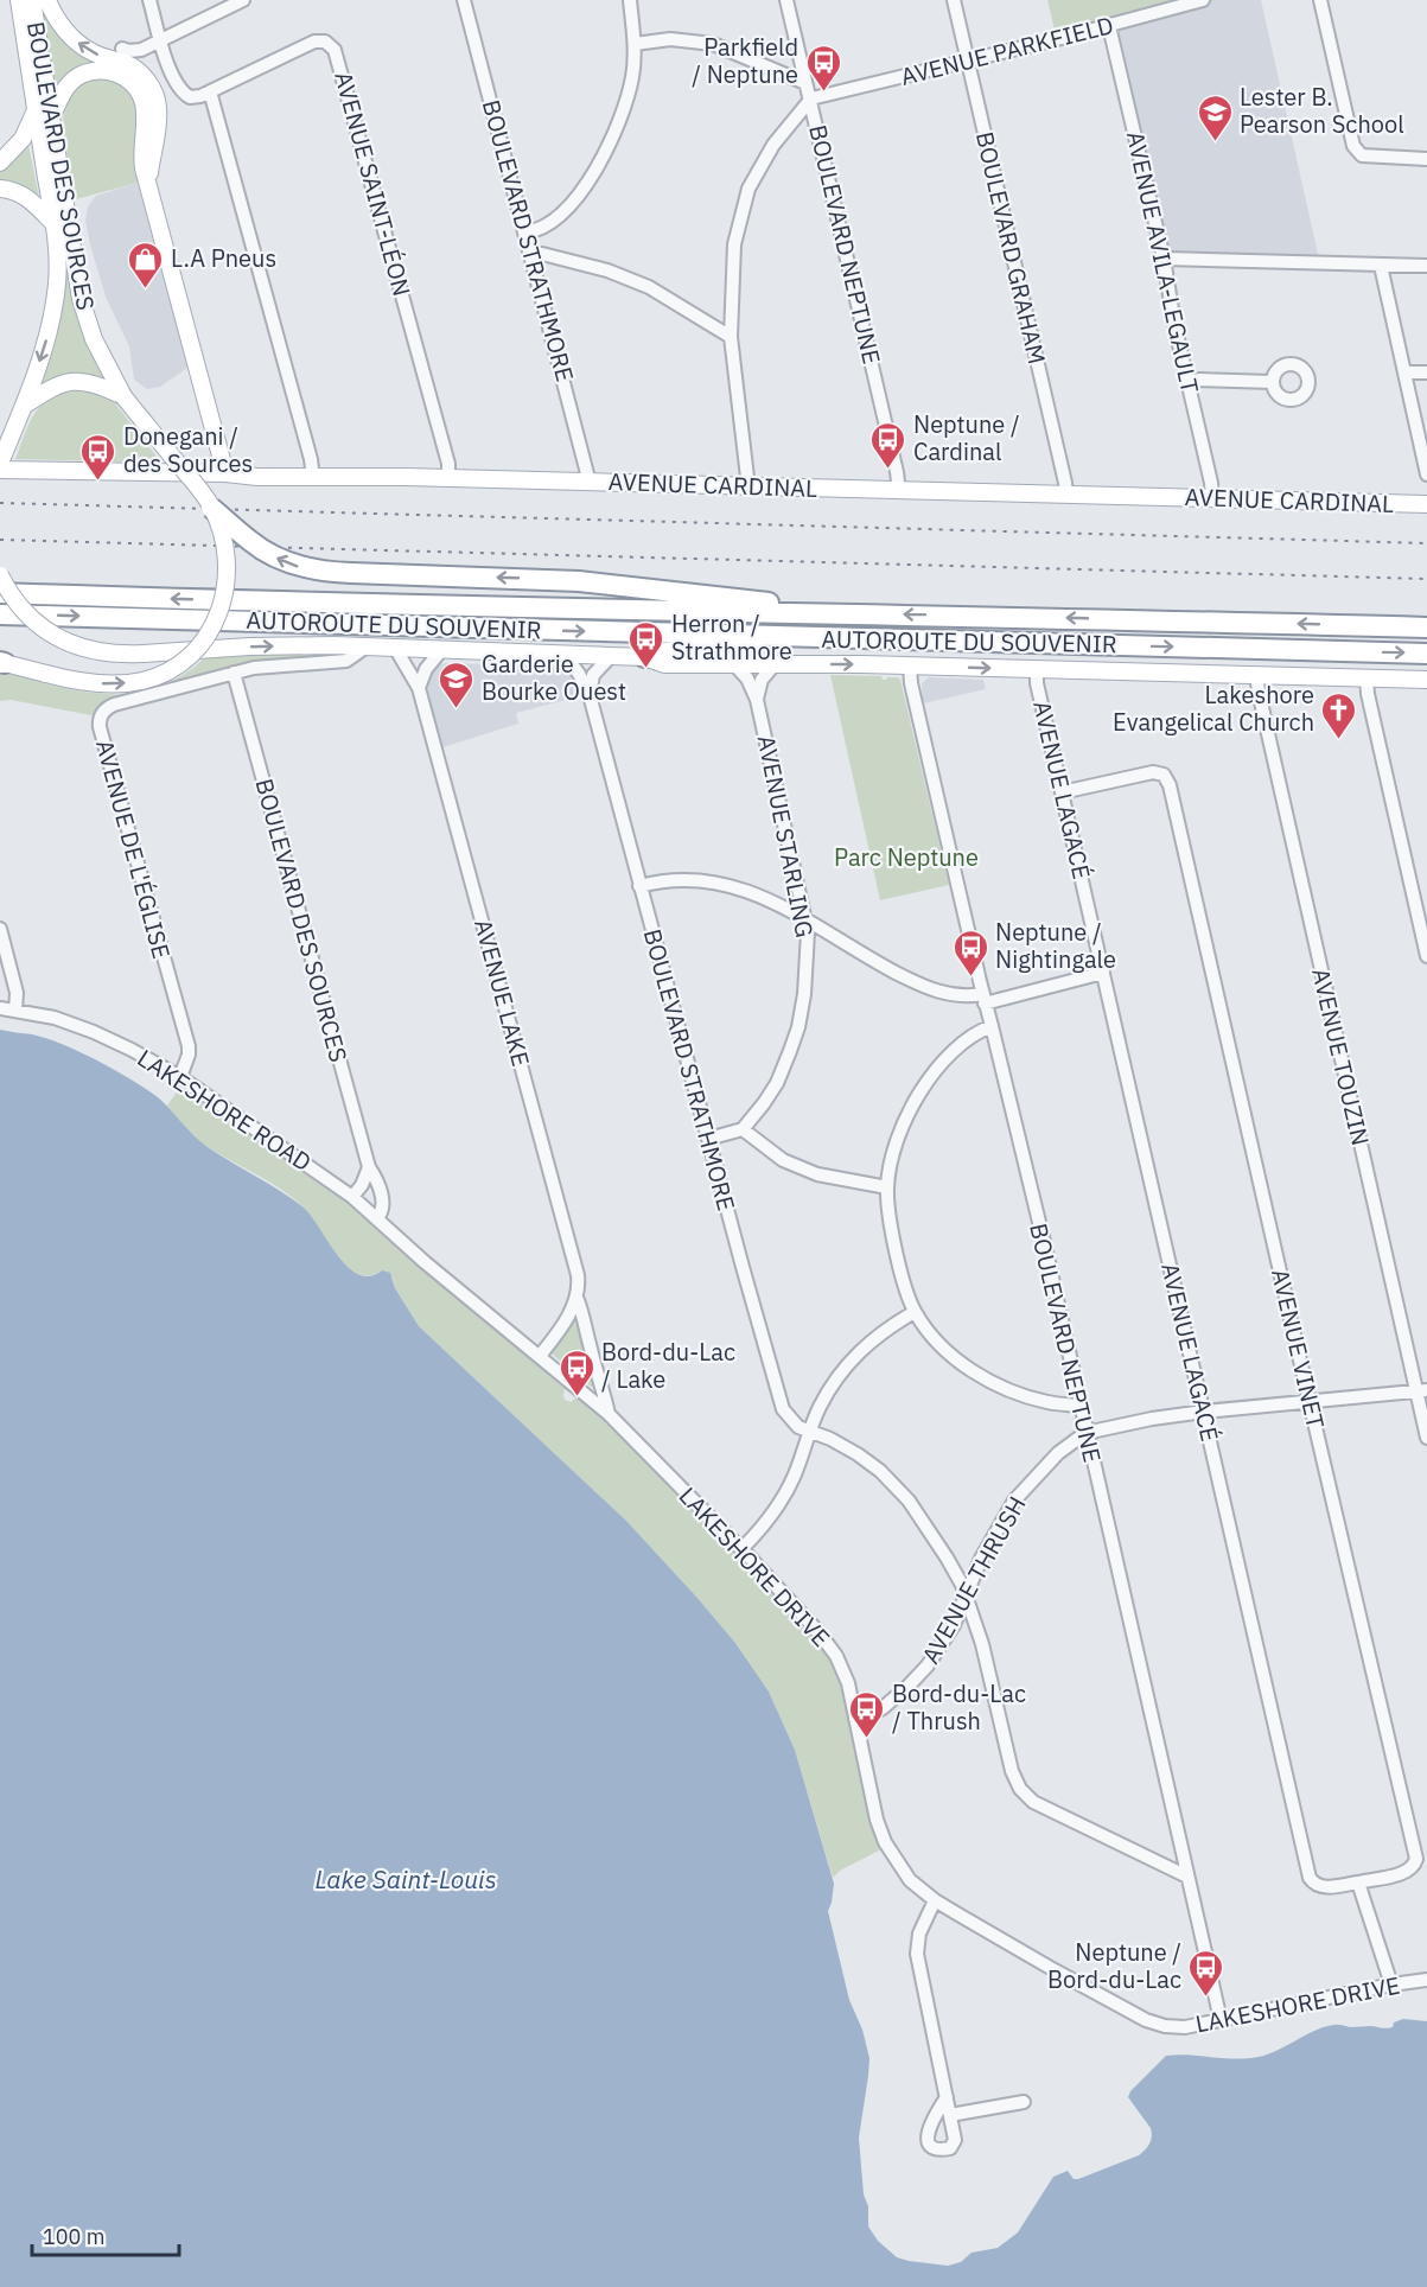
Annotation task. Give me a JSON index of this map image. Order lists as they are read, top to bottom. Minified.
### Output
{"streets":{"highway":["AUTOROUTE DU SOUVENIR"],"main road":["BOULEVARD DES SOURCES","AVENUE CARDINAL"],"street":["AVENUE PARKFIELD","AVENUE SAINT-LÉON","BOULEVARD STRATHMORE","BOULEVARD NEPTUNE","BOULEVARD GRAHAM","AVENUE AVILA-LEGAULT","AVENUE LAGACÉ","AVENUE STARLING","AVENUE DE L'ÉGLISE","AVENUE LAKE","AVENUE TOUZIN","LAKESHORE ROAD","AVENUE VINET","LAKESHORE DRIVE","AVENUE THRUSH"]},"crossings":[["AVENUE PARKFIELD","BOULEVARD NEPTUNE"],["AVENUE PARKFIELD","BOULEVARD GRAHAM"],["AVENUE PARKFIELD","AVENUE AVILA-LEGAULT"],["BOULEVARD DES SOURCES","AVENUE DE L'ÉGLISE"],["BOULEVARD DES SOURCES","LAKESHORE ROAD"],["BOULEVARD DES SOURCES","LAKESHORE DRIVE"],["AVENUE SAINT-LÉON","AVENUE CARDINAL"],["BOULEVARD STRATHMORE","BOULEVARD NEPTUNE"],["BOULEVARD STRATHMORE","AVENUE CARDINAL"],["BOULEVARD STRATHMORE","AVENUE THRUSH"],["BOULEVARD NEPTUNE","AVENUE CARDINAL"],["BOULEVARD NEPTUNE","LAKESHORE DRIVE"],["BOULEVARD NEPTUNE","AVENUE THRUSH"],["BOULEVARD GRAHAM","AVENUE CARDINAL"],["AVENUE AVILA-LEGAULT","AVENUE CARDINAL"],["AVENUE LAGACÉ","AVENUE VINET"],["AVENUE DE L'ÉGLISE","LAKESHORE ROAD"],["AVENUE LAKE","LAKESHORE DRIVE"],["LAKESHORE ROAD","LAKESHORE DRIVE"],["LAKESHORE DRIVE","AVENUE THRUSH"]],"water":["Lake Saint-Louis"],"parks":["Parc Neptune"],"places":{"bus stop":["Parkfield / Neptune","Neptune / Cardinal","Donegani / des Sources","Herron / Strathmore","Neptune / Nightingale","Bord-du-Lac / Lake","Bord-du-Lac / Thrush","Neptune / Bord-du-Lac"],"school or university":["Lester B. Pearson School","Garderie Bourke Ouest"],"shop":["L.A Pneus"],"church":["Lakeshore Evangelical Church"]},"scale_bar":"100 m"}
